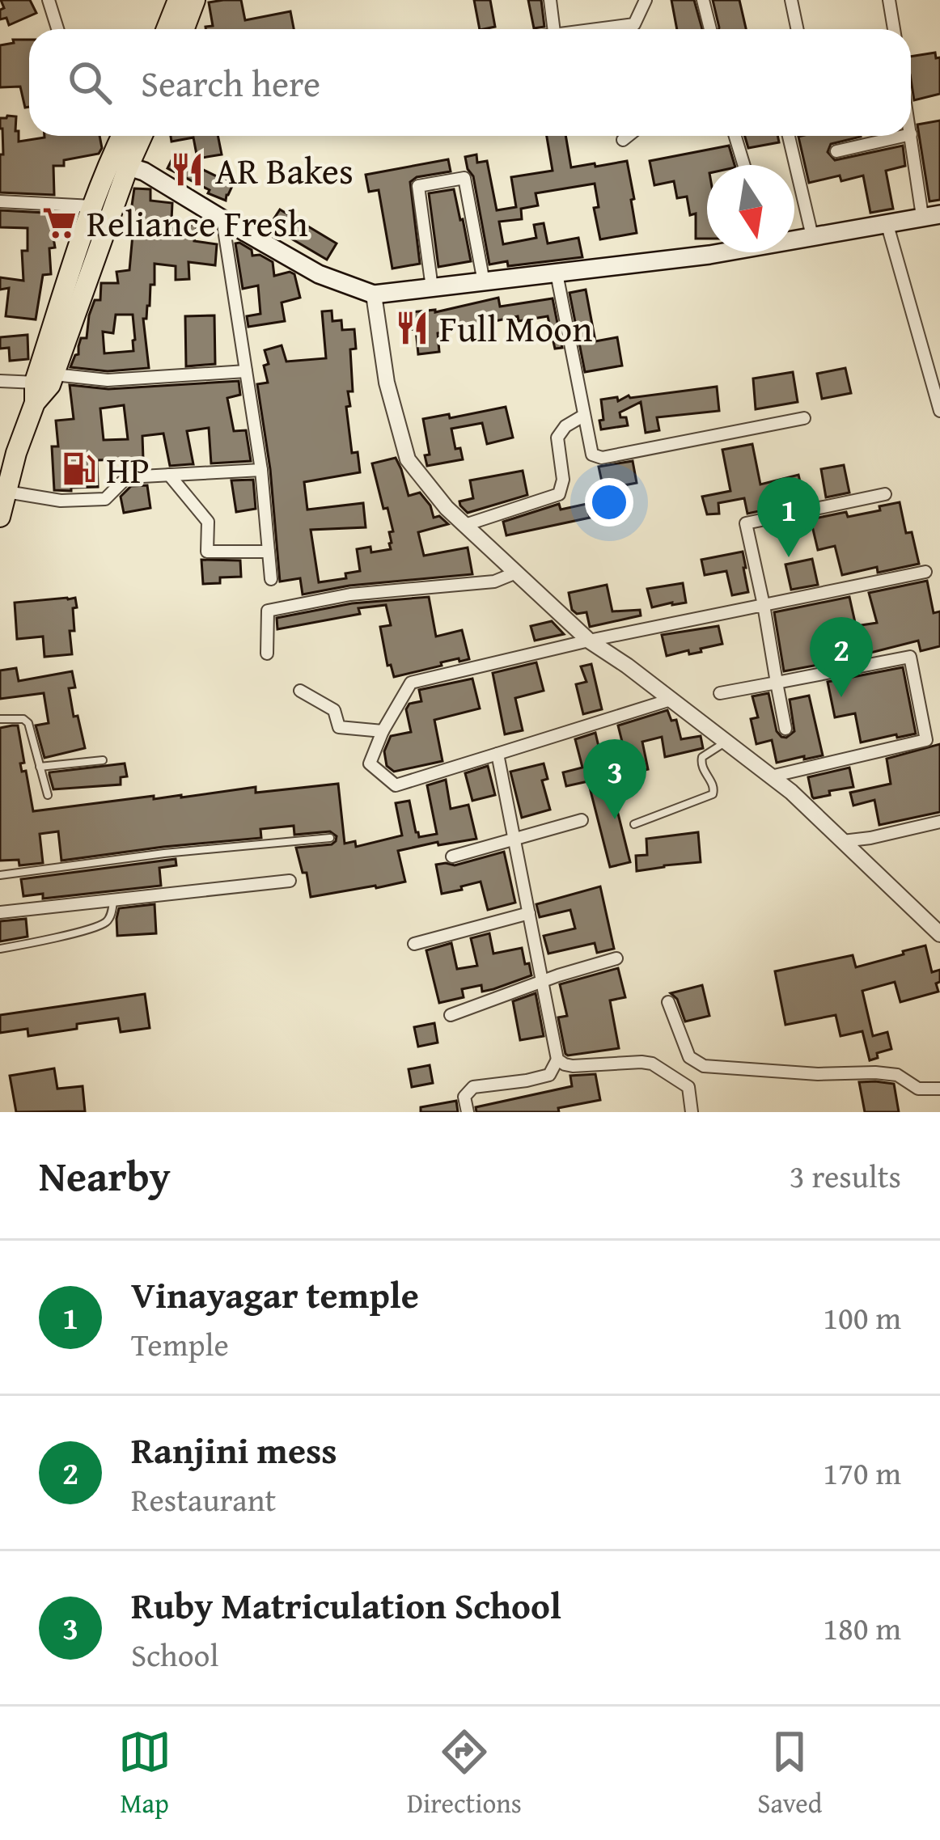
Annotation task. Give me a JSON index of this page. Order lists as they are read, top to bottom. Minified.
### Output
{"places":{"restaurant":["AR Bakes","Full Moon"],"supermarket":["Reliance Fresh"],"fuel station":["HP"]},"north":"bottom","page":{"search":"Search here","pins":["1","2","3"],"heading":["Nearby","3 results"],"list":[{"mark":"1","name":"Vinayagar temple","note":"Temple","value":"100 m"},{"mark":"2","name":"Ranjini mess","note":"Restaurant","value":"170 m"},{"mark":"3","name":"Ruby Matriculation School","note":"School","value":"180 m"}],"nav":["Map","Directions","Saved"]}}
